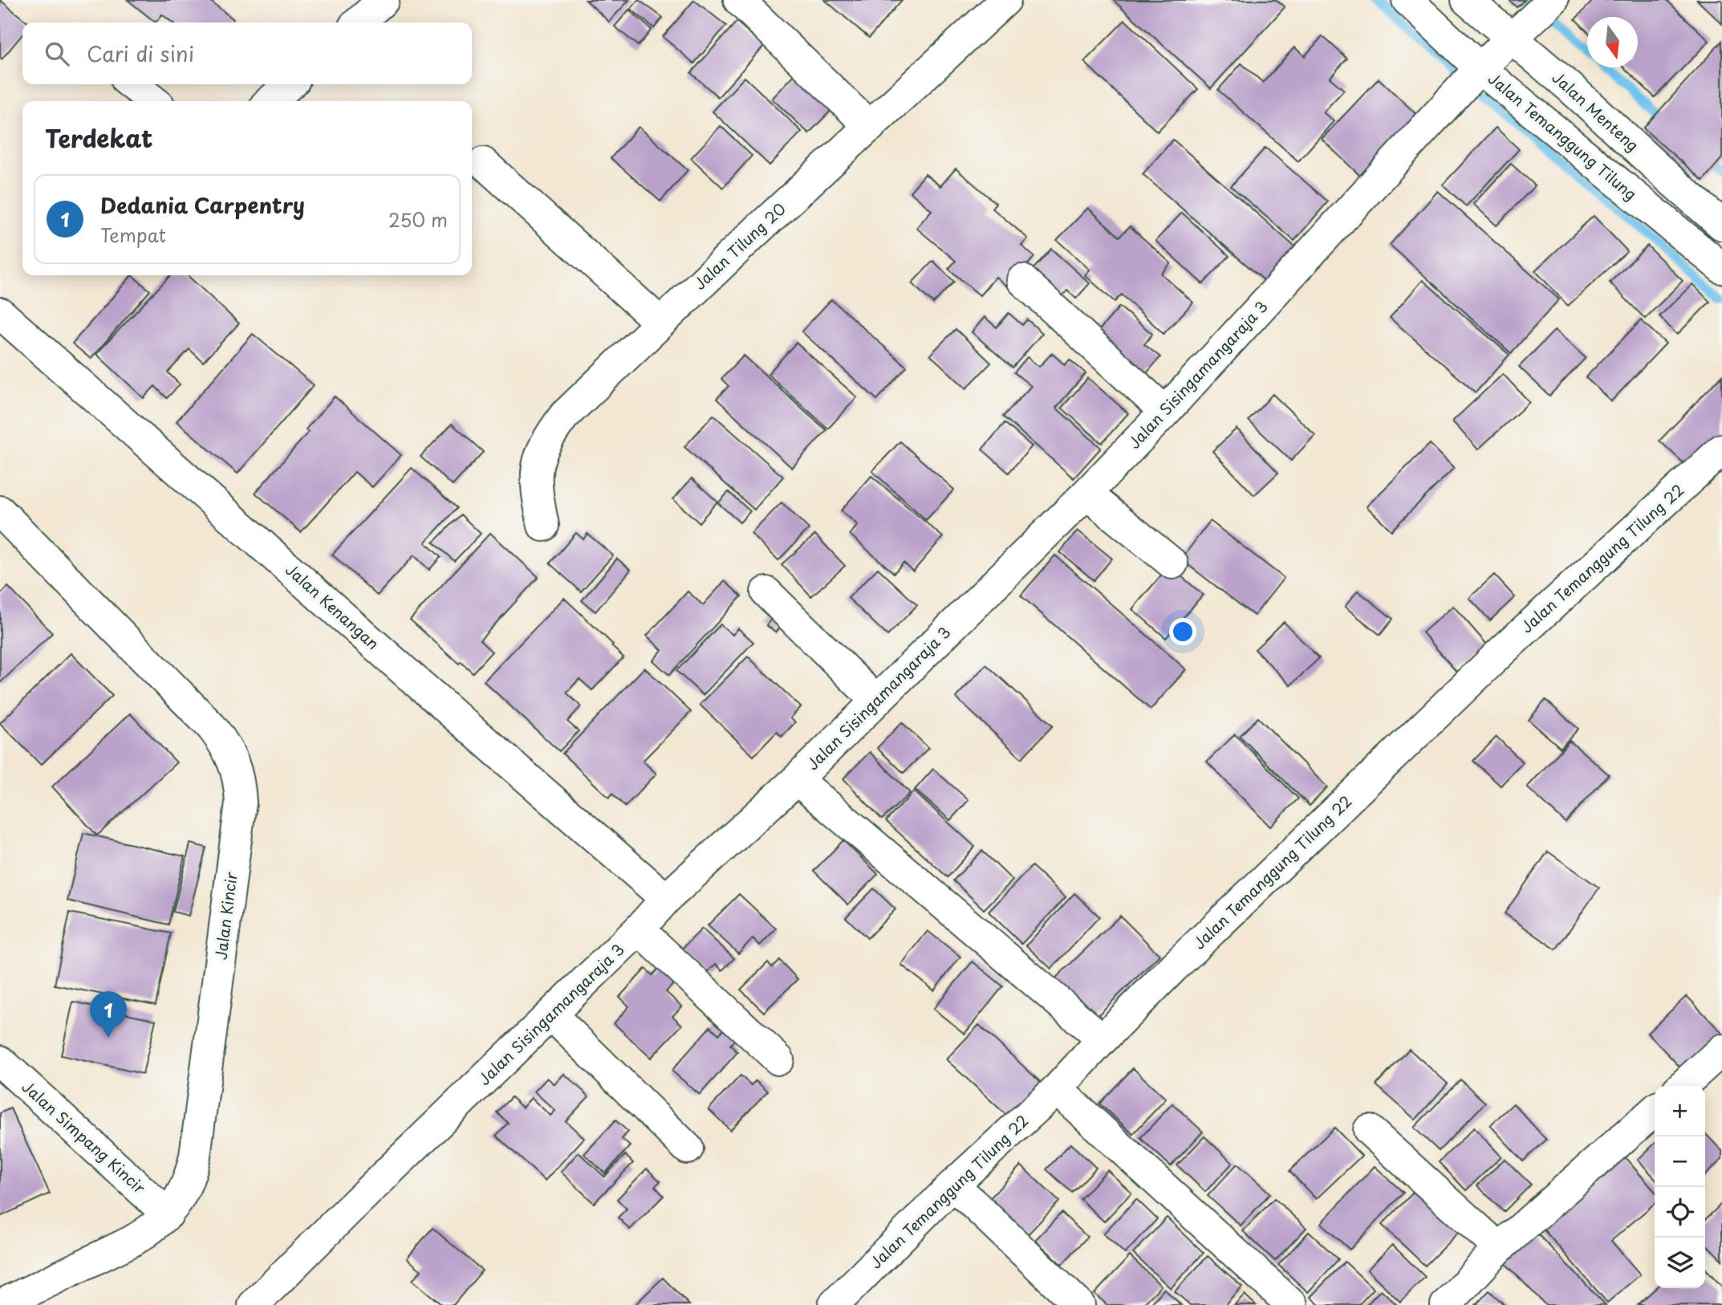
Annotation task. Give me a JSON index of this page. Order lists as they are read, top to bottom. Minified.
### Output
{"streets":{"street":["Jalan Menteng","Jalan Temanggung Tilung","Jalan Tilung 20","Jalan Sisingamangaraja 3","Jalan Temanggung Tilung 22","Jalan Kenangan","Jalan Kincir","Jalan Simpang Kincir"]},"crossings":[["Jalan Menteng","Jalan Sisingamangaraja 3"],["Jalan Temanggung Tilung","Jalan Sisingamangaraja 3"],["Jalan Sisingamangaraja 3","Jalan Kenangan"],["Jalan Kincir","Jalan Simpang Kincir"]],"north":"bottom","page":{"search":"Cari di sini","heading":"Terdekat","list":[{"mark":"1","name":"Dedania Carpentry","note":"Tempat","value":"250 m"}],"pins":"1","map_buttons":["+","−"]}}
